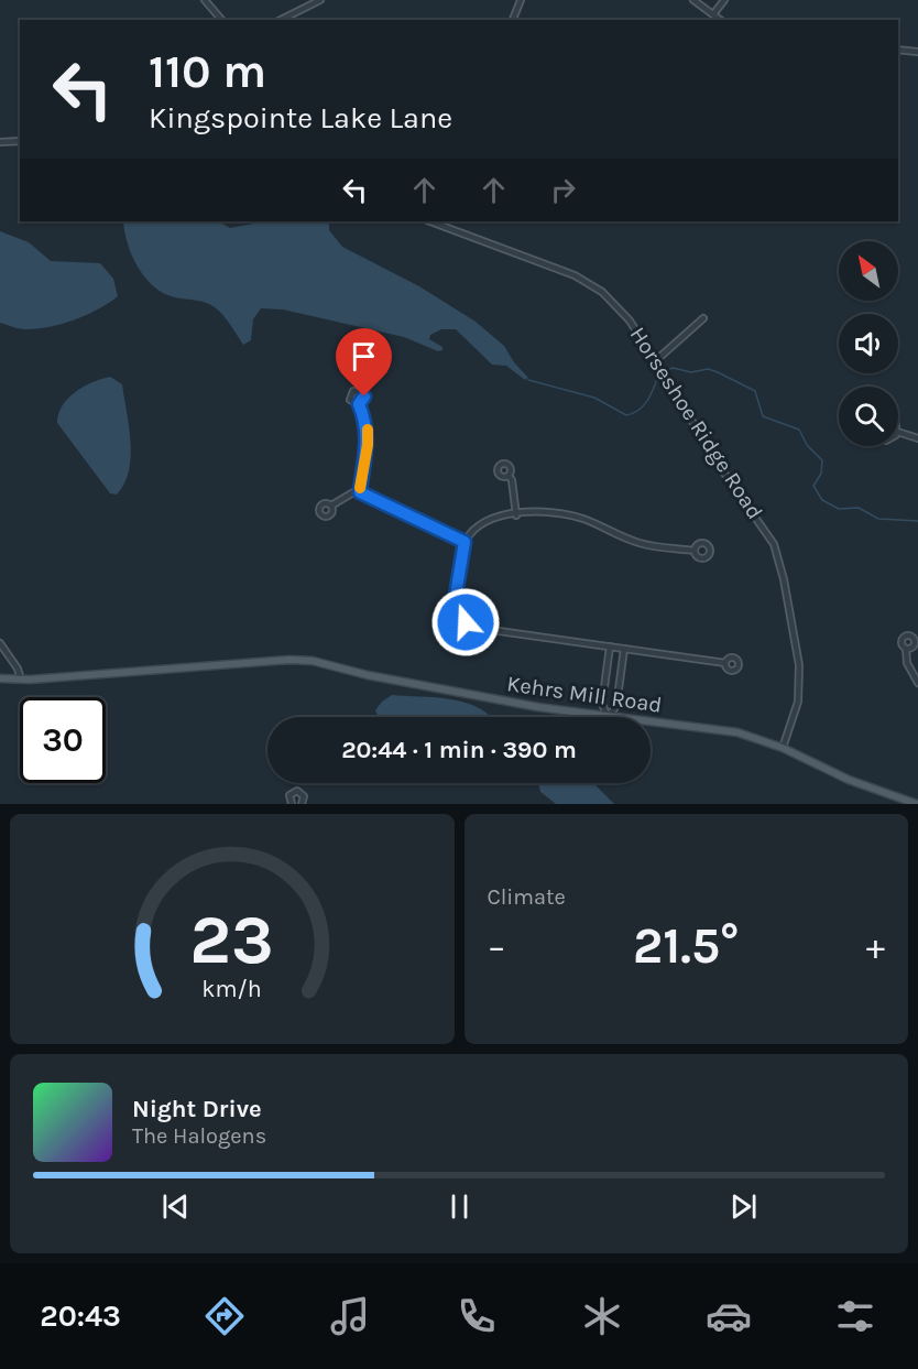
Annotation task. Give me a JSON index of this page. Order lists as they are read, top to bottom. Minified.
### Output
{"streets":{"main road":["Kehrs Mill Road"],"street":["Horseshoe Ridge Road"]},"crossings":[["Horseshoe Ridge Road","Kehrs Mill Road"]],"north":"top left","page":{"turn":["110 m","Kingspointe Lake Lane"],"limit":"30","trip":"20:44 · 1 min · 390 m","tile":"Climate","heat":["−","21.5°","+"],"song":["Night Drive","The Halogens"],"tabs":"20:43","gauge":["23","km/h"]}}
